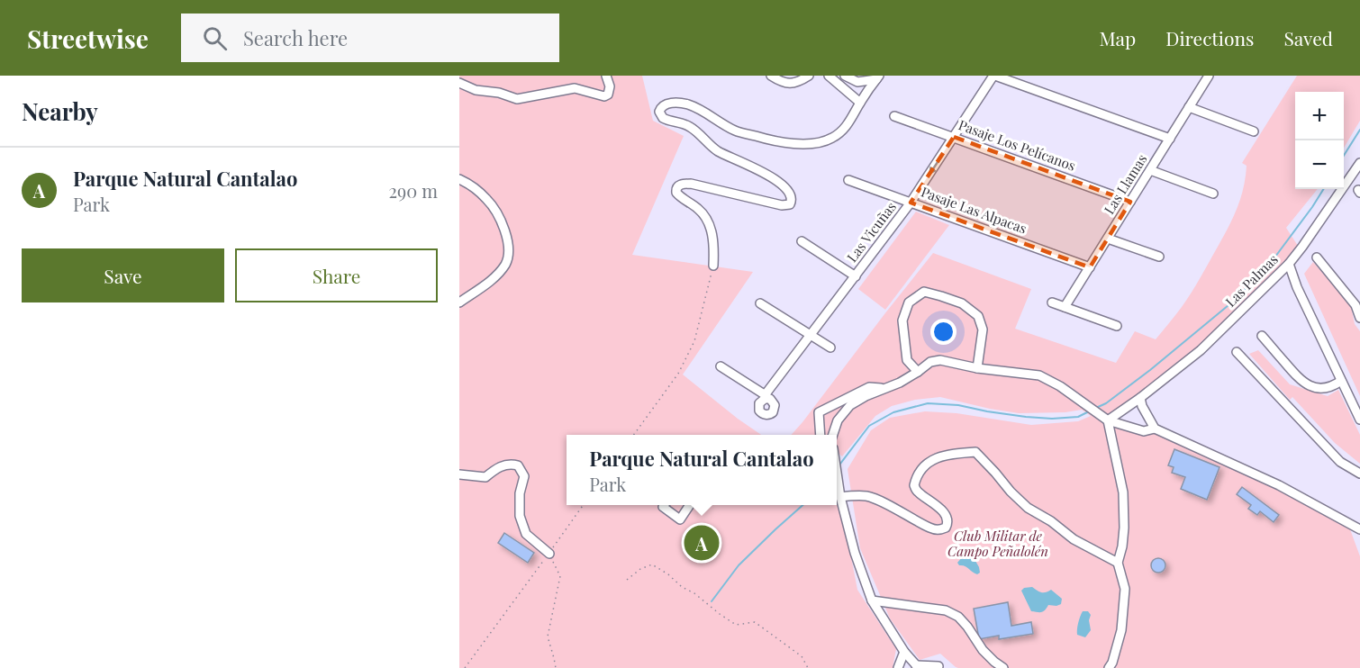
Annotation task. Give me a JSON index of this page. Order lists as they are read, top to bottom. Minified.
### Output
{"streets":{"street":["Pasaje Los Pelícanos","Las Llamas","Pasaje Las Alpacas","Las Vicuñas","Las Palmas"]},"crossings":[["Pasaje Los Pelícanos","Las Llamas"],["Pasaje Los Pelícanos","Las Vicuñas"],["Las Llamas","Pasaje Las Alpacas"],["Pasaje Las Alpacas","Las Vicuñas"]],"parks":["Club Militar de Campo Peñalolén"],"page":{"header":"Streetwise","search":"Search here","nav":["Map","Directions","Saved"],"heading":"Nearby","map_buttons":["+","−"],"list":[{"mark":"A","name":"Parque Natural Cantalao","note":"Park","value":"290 m"}],"buttons":["Save","Share"],"popup":["Parque Natural Cantalao","Park"],"pins":"A"}}
